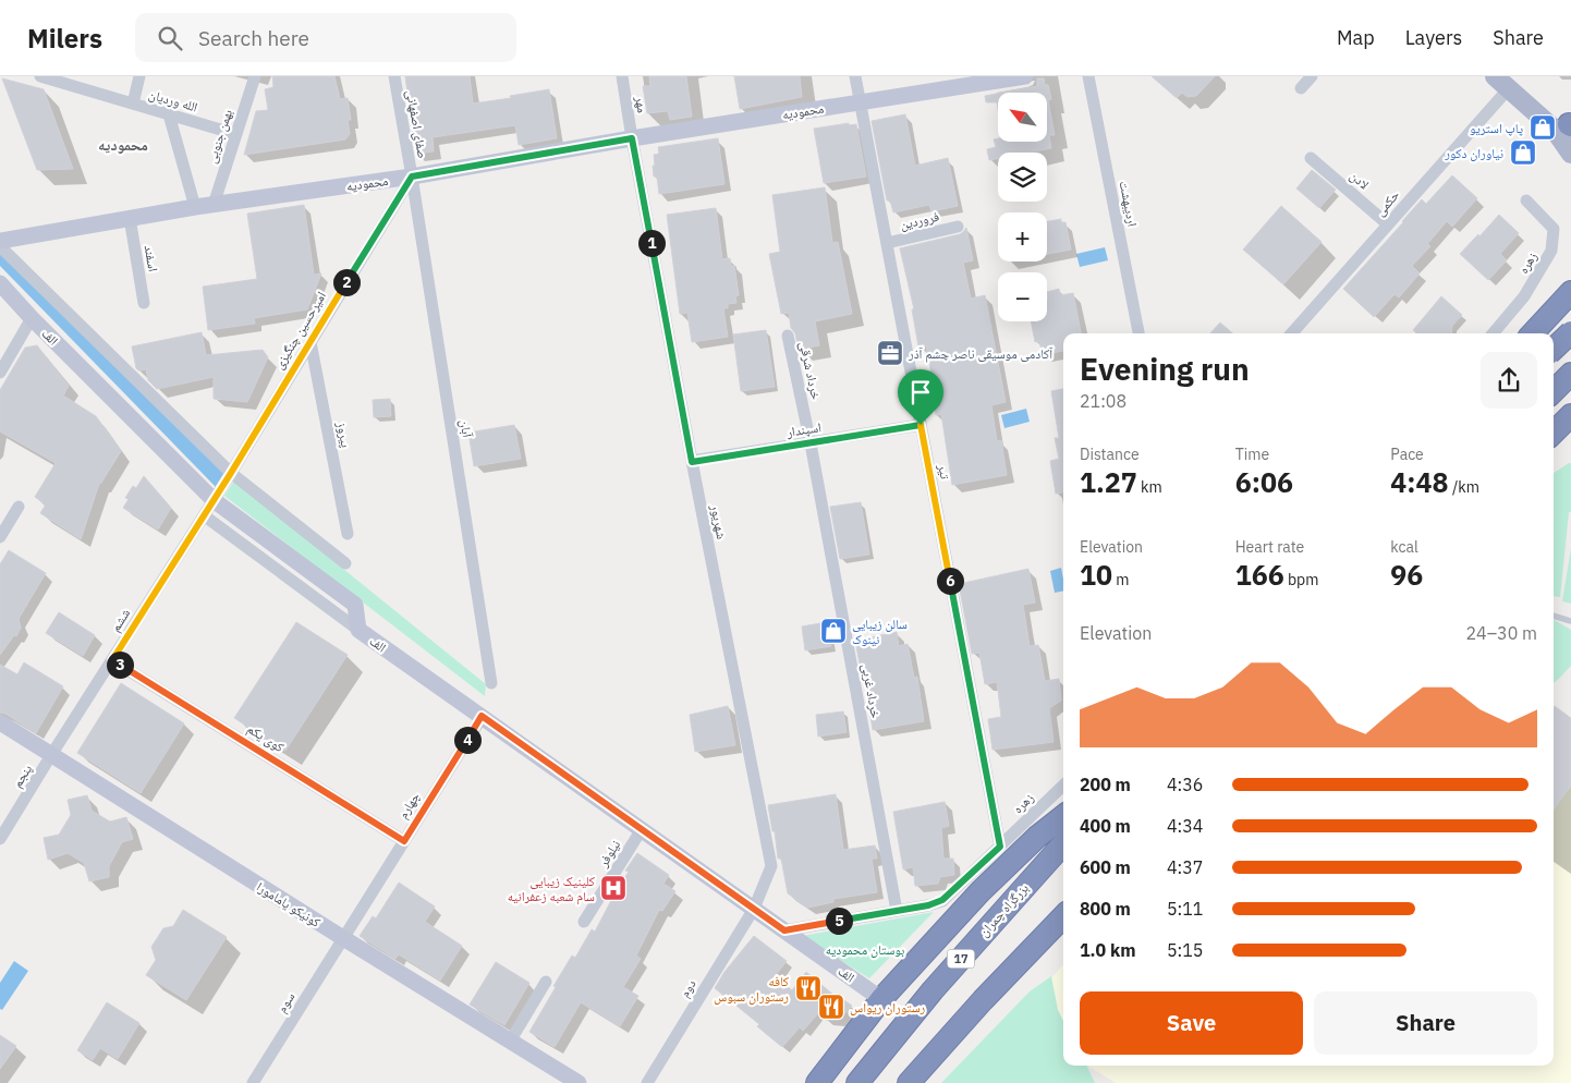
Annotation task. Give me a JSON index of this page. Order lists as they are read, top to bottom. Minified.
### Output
{"streets":{"highway":["بزرگراه چمران","17"],"street":["الله وردیان","مهر","محمودیه","صفای اصفهانی","بهمن جنوبی","لادن","حکمی","اردیبهشت","فروردین","اسفند","زهره","امیرحسین چنگیزی","الف","خرداد شرقی","آبان","اسپندار","پیروز","تیر","شهریور","ششم","خرداد غربی","کوی یکم","پنجم","چهارم","نیلوفر","کونیکو یامامورا","دوم","سوم"]},"crossings":[["الله وردیان","بهمن جنوبی"],["مهر","محمودیه"],["مهر","شهریور"],["محمودیه","صفای اصفهانی"],["محمودیه","بهمن جنوبی"],["محمودیه","اسفند"],["محمودیه","امیرحسین چنگیزی"],["محمودیه","آبان"],["محمودیه","تیر"],["محمودیه","شهریور"],["صفای اصفهانی","امیرحسین چنگیزی"],["صفای اصفهانی","آبان"],["لادن","حکمی"],["فروردین","تیر"],["زهره","تیر"],["امیرحسین چنگیزی","الف"],["امیرحسین چنگیزی","آبان"],["امیرحسین چنگیزی","پیروز"],["امیرحسین چنگیزی","ششم"],["الف","شهریور"],["الف","ششم"],["الف","چهارم"],["الف","نیلوفر"],["الف","دوم"],["خرداد شرقی","اسپندار"],["خرداد شرقی","خرداد غربی"],["اسپندار","تیر"],["اسپندار","شهریور"],["اسپندار","خرداد غربی"],["شهریور","دوم"],["ششم","کوی یکم"],["ششم","پنجم"],["ششم","کونیکو یامامورا"],["کوی یکم","چهارم"],["پنجم","کونیکو یامامورا"],["چهارم","کونیکو یامامورا"],["چهارم","سوم"],["کونیکو یامامورا","سوم"]],"districts":["محمودیه"],"parks":["بوستان محمودیه"],"places":{"shop":["پاپ استریو","نیاوران دکور","سالن زیبایی نینوک"],"office":["آکادمی موسیقی ناصر چشم آذر"],"hospital":["کلینیک زیبایی سام شعبه زعفرانیه"],"restaurant":["کافه رستوران سبوس","رستوران ریواس"]},"north":"top left","page":{"header":"Milers","search":"Search here","nav":["Map","Layers","Share"],"map_buttons":["+","−"],"pins":["1","2","6","3","4","5"],"heading":["Evening run","21:08"],"stats":[["Distance","1.27 km"],["Time","6:06"],["Pace","4:48 /km"],["Elevation","10 m"],["Heart rate","166 bpm"],["kcal","96"]],"chart":["Elevation","24–30 m"],"list":[{"name":"200 m","note":"4:36"},{"name":"400 m","note":"4:34"},{"name":"600 m","note":"4:37"},{"name":"800 m","note":"5:11"},{"name":"1.0 km","note":"5:15"}],"buttons":["Save","Share"]}}
